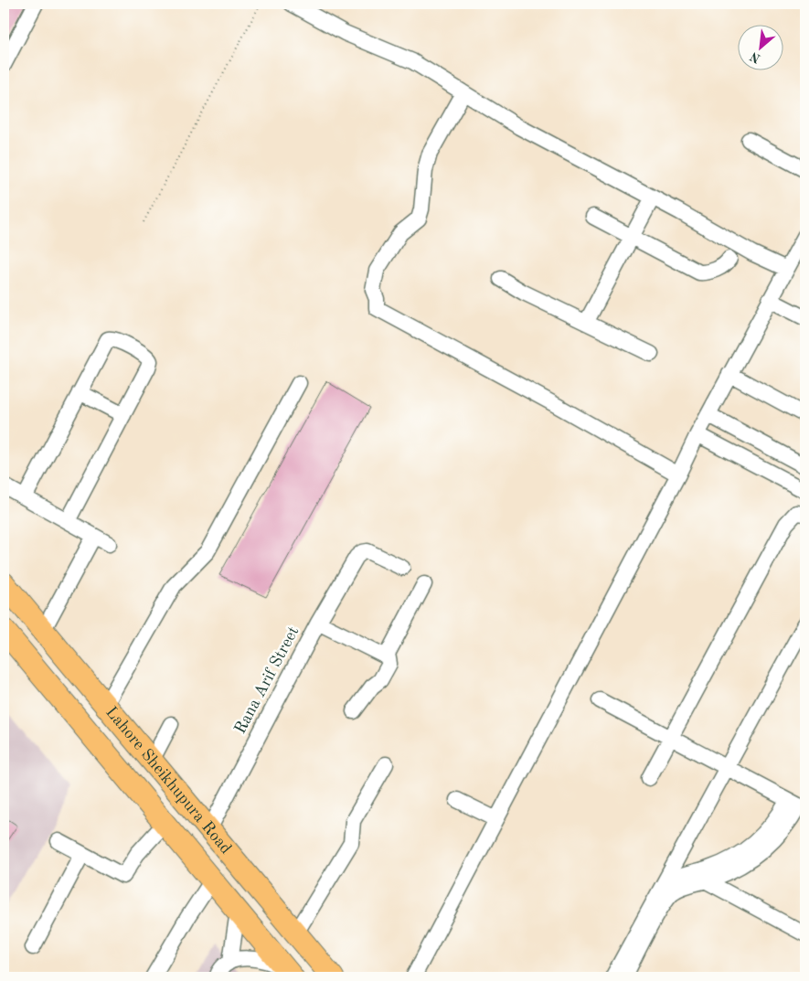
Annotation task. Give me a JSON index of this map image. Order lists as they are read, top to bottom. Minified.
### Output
{"streets":{"highway":["Lahore Sheikhupura Road"],"street":["Rana Arif Street"]},"crossings":[["Rana Arif Street","Lahore Sheikhupura Road"]],"north":"bottom left"}
